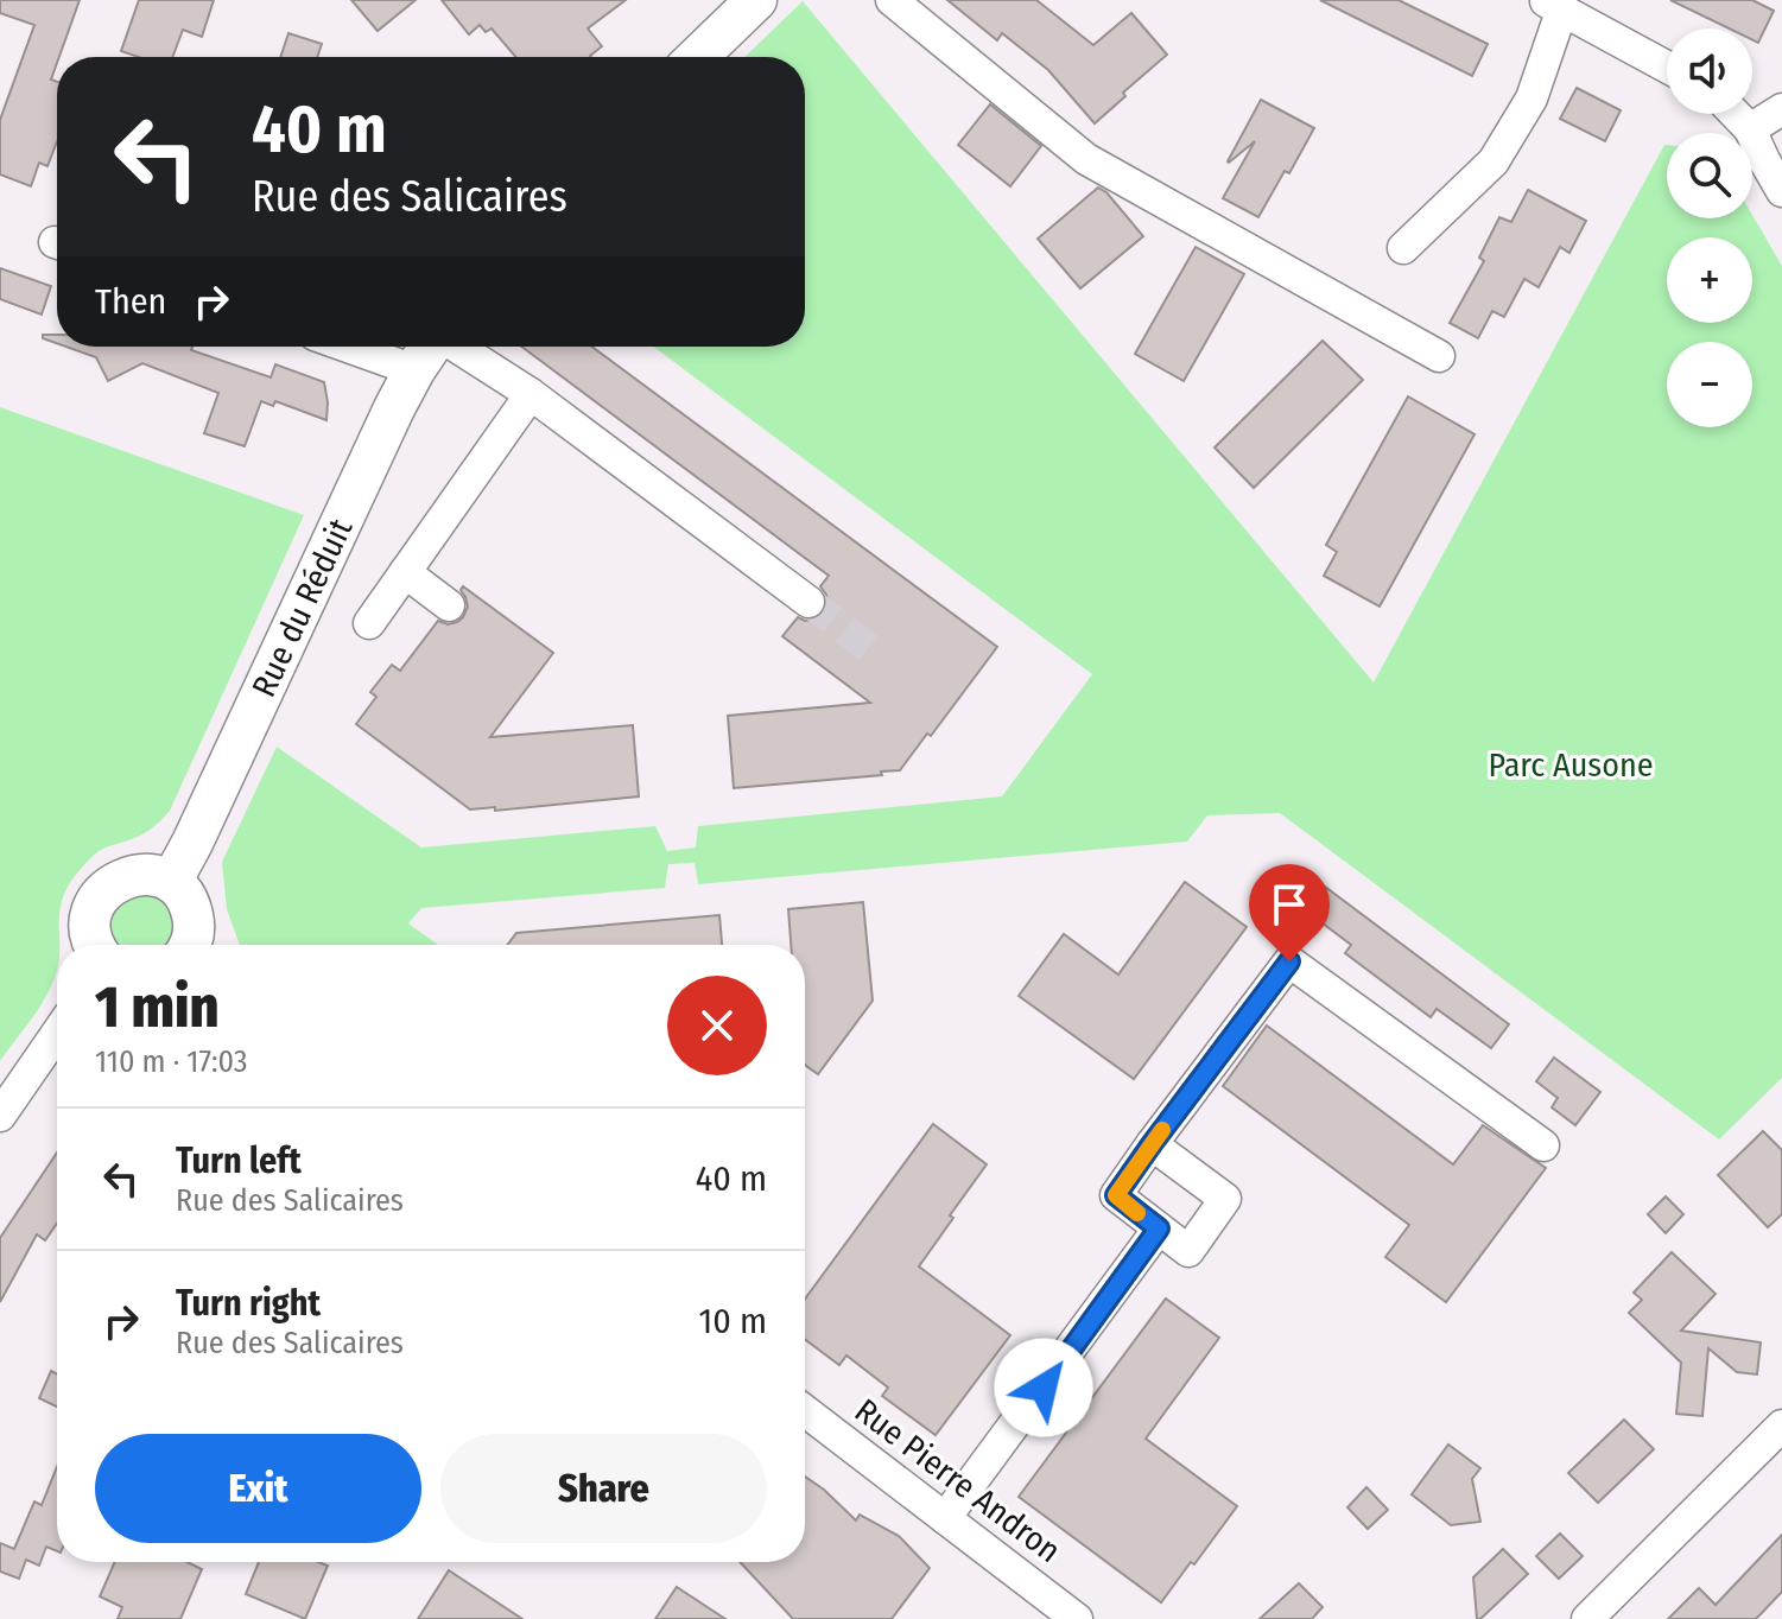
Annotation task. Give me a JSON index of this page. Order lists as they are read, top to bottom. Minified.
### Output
{"streets":{"street":["Rue du Réduit","Rue Pierre Andron"]},"parks":["Parc Ausone"],"page":{"map_buttons":["+","−"],"turn":["40 m","Rue des Salicaires"],"then":"Then","heading":["1 min","110 m · 17:03"],"list":[{"name":"Turn left","note":"Rue des Salicaires","value":"40 m"},{"name":"Turn right","note":"Rue des Salicaires","value":"10 m"}],"buttons":["Exit","Share"]}}
